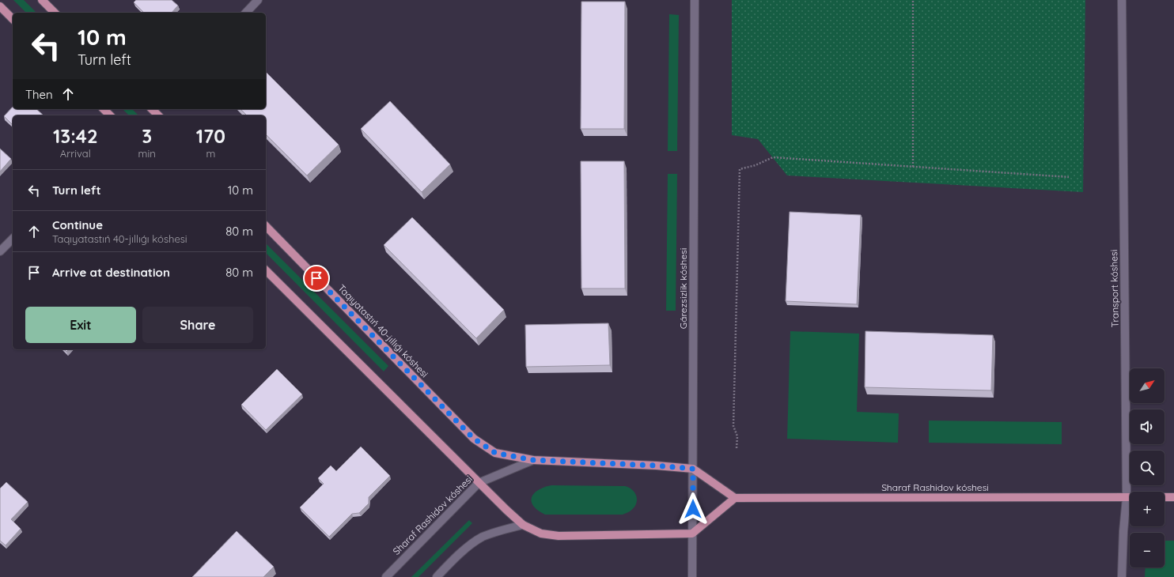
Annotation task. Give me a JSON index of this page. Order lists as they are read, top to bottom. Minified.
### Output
{"streets":{"main road":["Taqıyatastıń 40-jıllıǵı kóshesi","Sharaf Rashidov kóshesi"],"street":["Gárezsizlik kóshesi","Transport kóshesi"]},"crossings":[["Gárezsizlik kóshesi","Taqıyatastıń 40-jıllıǵı kóshesi"],["Transport kóshesi","Sharaf Rashidov kóshesi"],["Taqıyatastıń 40-jıllıǵı kóshesi","Sharaf Rashidov kóshesi"]],"north":"top right","page":{"turn":["10 m","Turn left"],"then":"Then","eta":["13:42","Arrival","3","min","170","m"],"list":[{"name":"Turn left","value":"10 m"},{"name":"Continue","note":"Taqıyatastıń 40-jıllıǵı kóshesi","value":"80 m"},{"name":"Arrive at destination","value":"80 m"}],"buttons":["Exit","Share"],"map_buttons":["+","−"]}}
